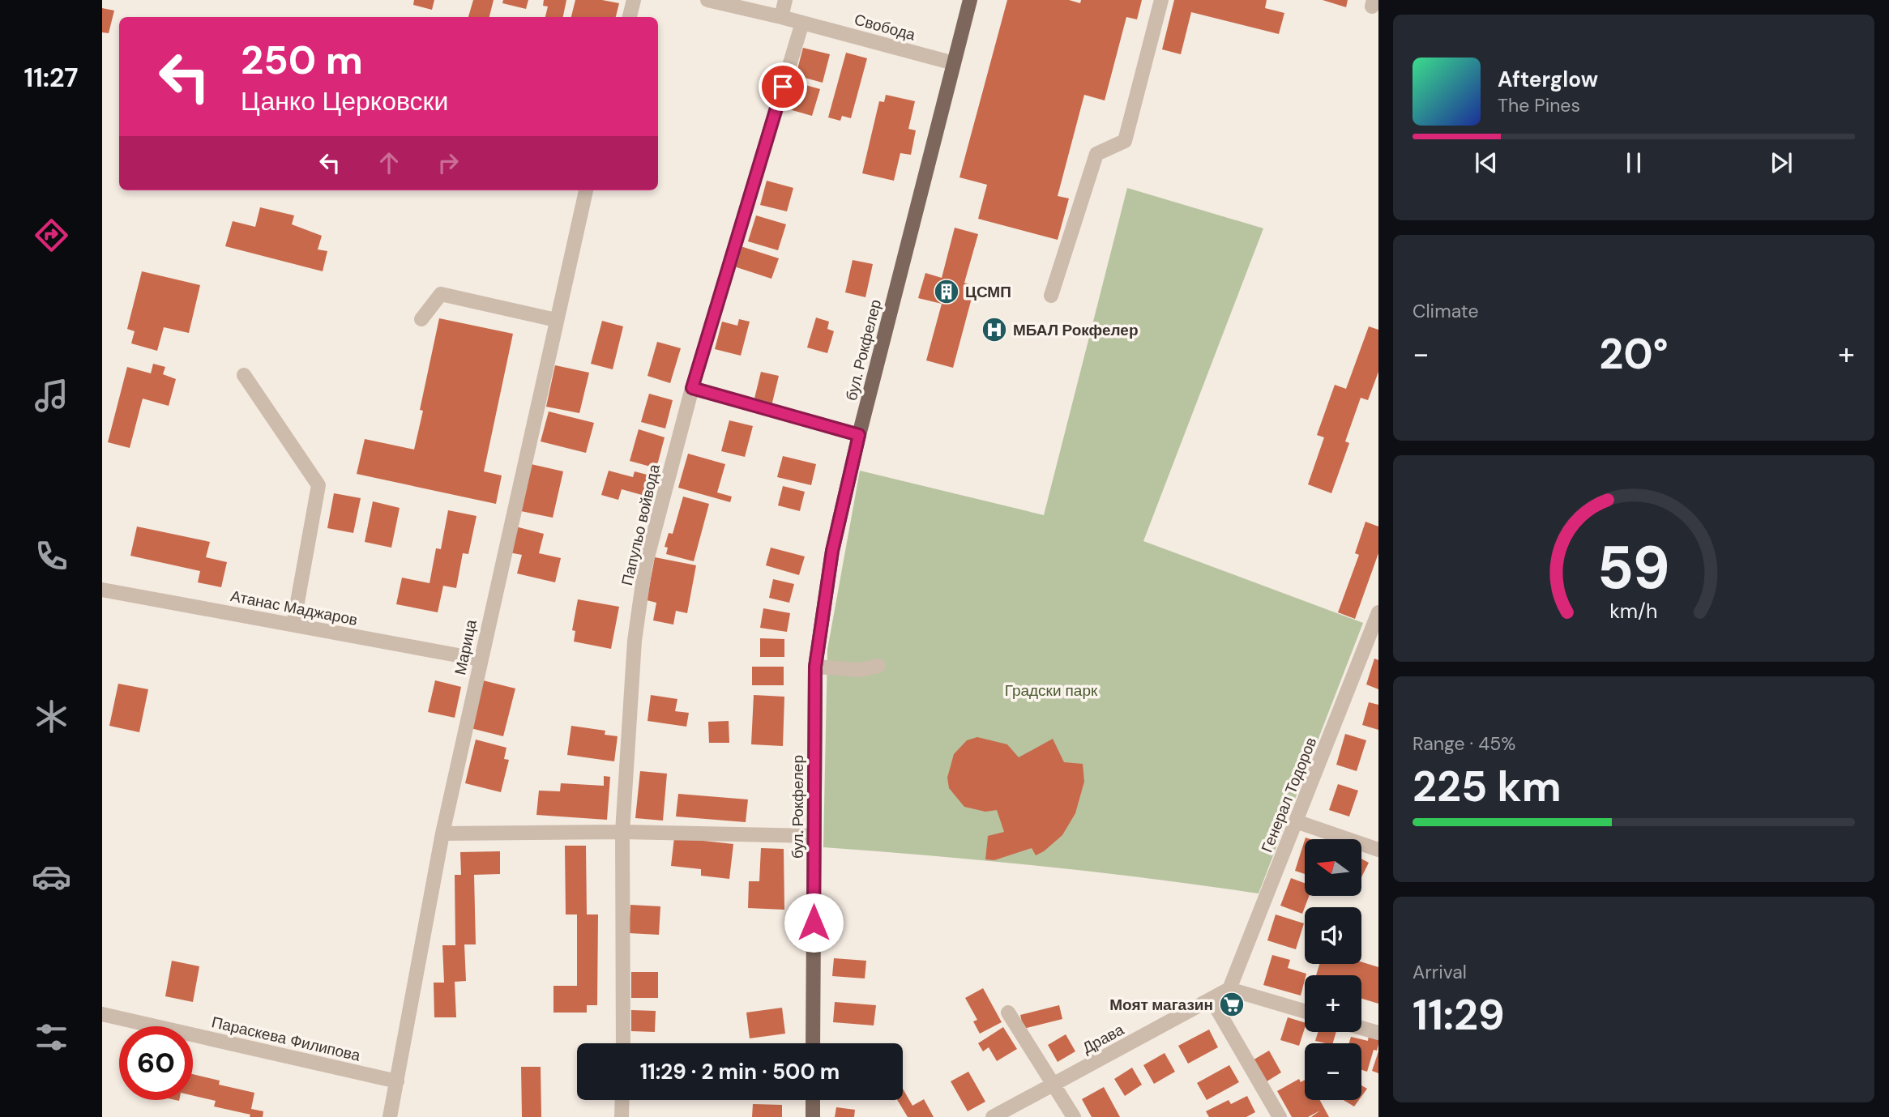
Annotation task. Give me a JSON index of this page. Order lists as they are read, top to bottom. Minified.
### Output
{"streets":{"main road":["бул. Рокфелер"],"street":["Свобода","Папульо войвода","Атанас Маджаров","Марица","Генерал Тодоров","Параскева Филипова","Драва"]},"crossings":[["Свобода","бул. Рокфелер"],["Свобода","Папульо войвода"],["Атанас Маджаров","Марица"],["Марица","Параскева Филипова"],["Генерал Тодоров","Драва"]],"parks":["Градски парк"],"places":{"building":["ЦСМП"],"hospital":["МБАЛ Рокфелер"],"supermarket":["Моят магазин"]},"north":"left","page":{"tabs":"11:27","turn":["250 m","Цанко Церковски"],"song":["Afterglow","The Pines"],"tile":["Climate",["Range · 45%","225 km"],["Arrival","11:29"]],"heat":["−","20°","+"],"map_buttons":["+","−"],"limit":"60","trip":"11:29 · 2 min · 500 m","gauge":["59","km/h"]}}
